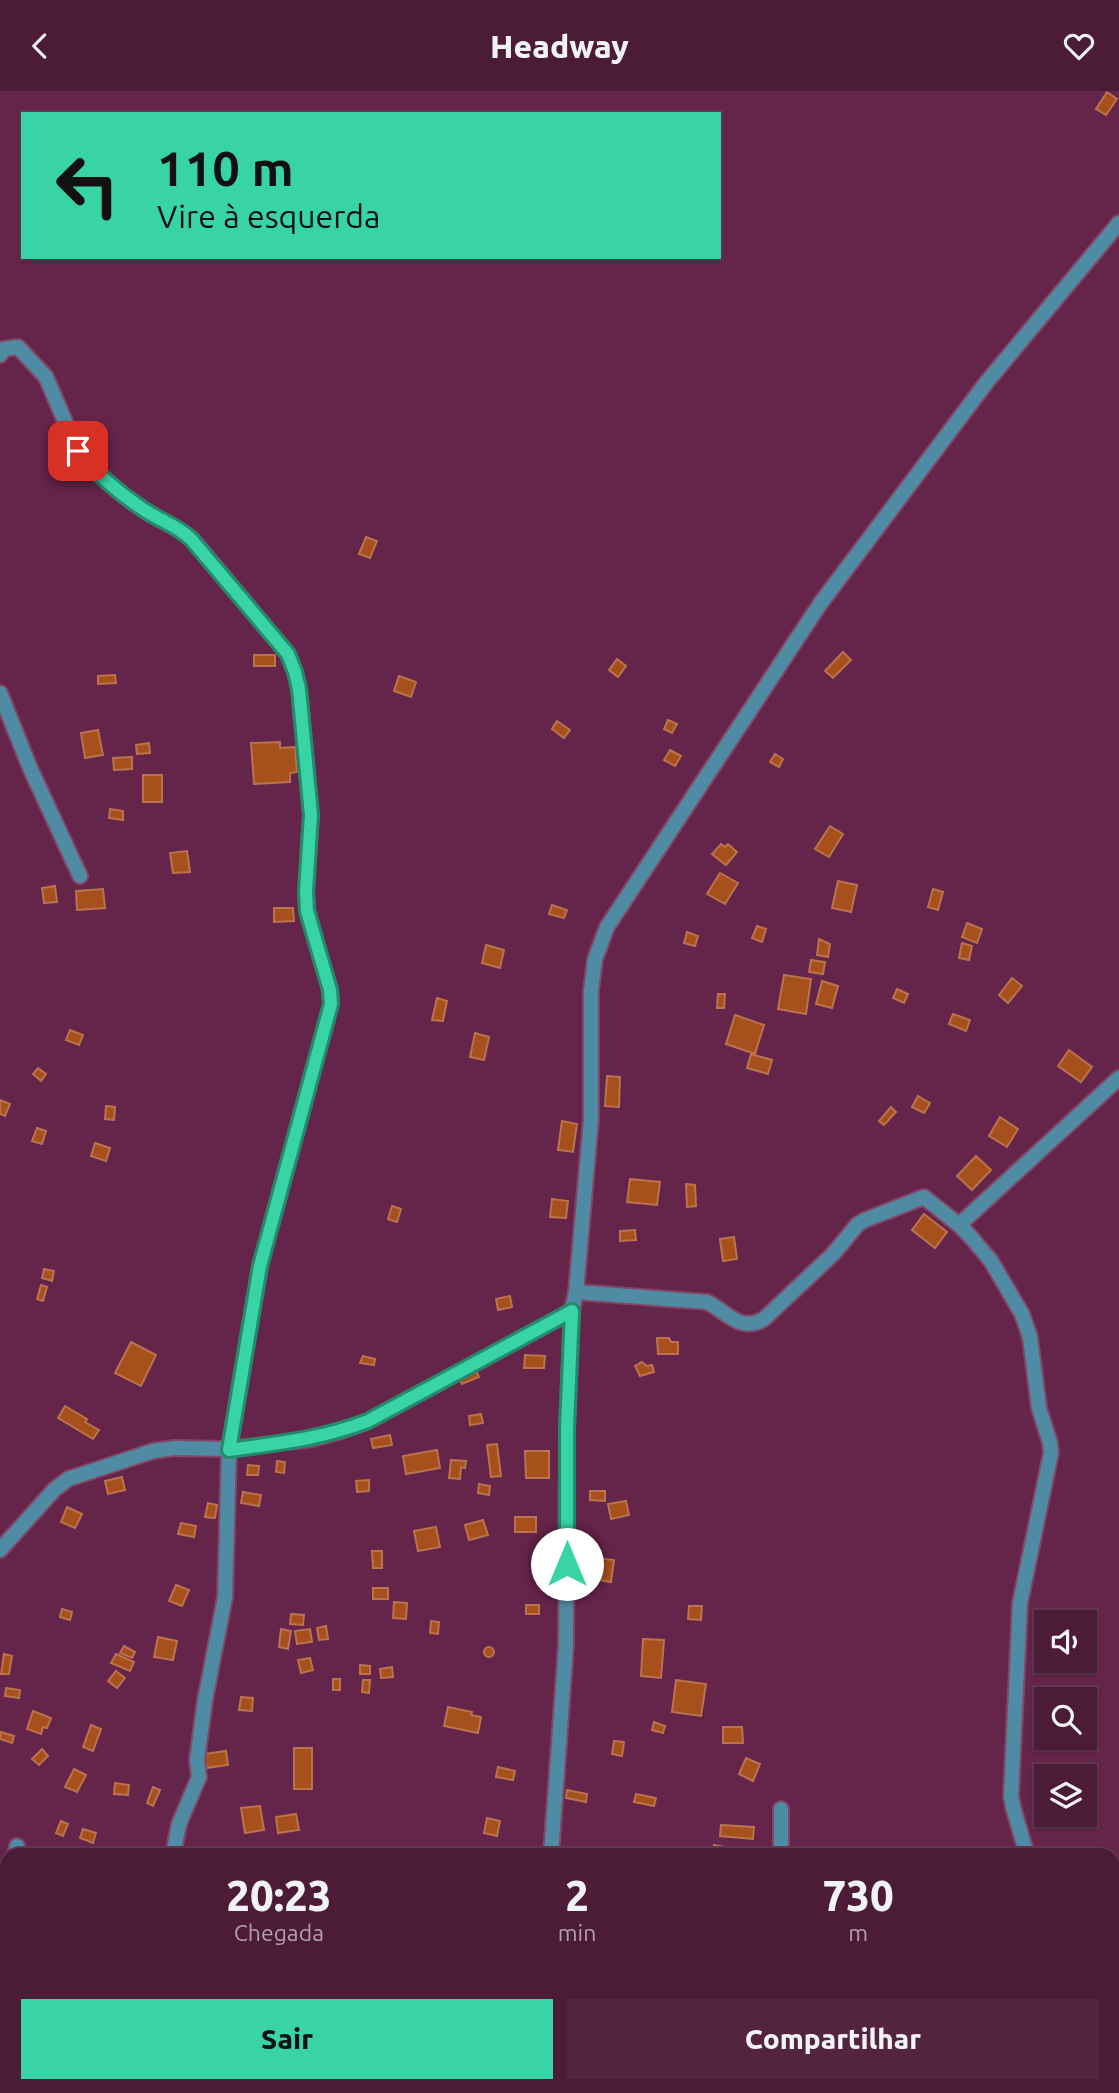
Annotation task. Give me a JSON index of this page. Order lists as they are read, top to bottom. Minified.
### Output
{"page":{"header":"Headway","turn":["110 m","Vire à esquerda"],"eta":["20:23","Chegada","2","min","730","m"],"buttons":["Sair","Compartilhar"]}}
